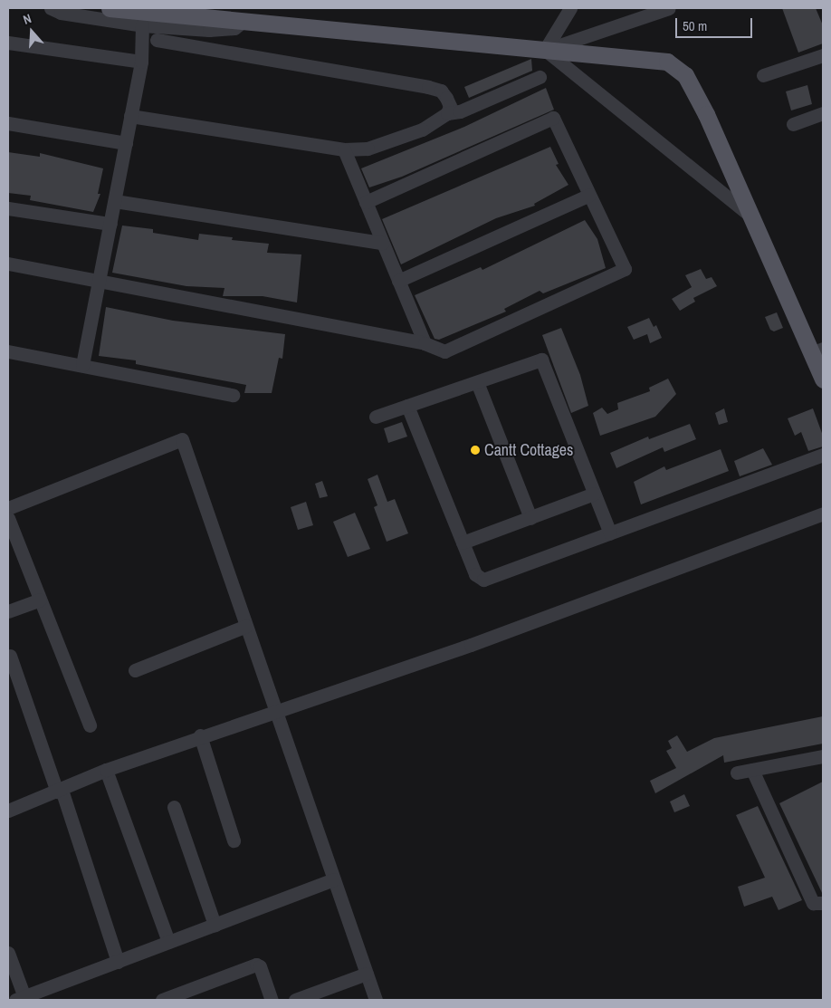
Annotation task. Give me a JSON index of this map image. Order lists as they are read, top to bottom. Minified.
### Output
{"places":["Cantt Cottages"],"scale_bar":"50 m","north":"top"}
